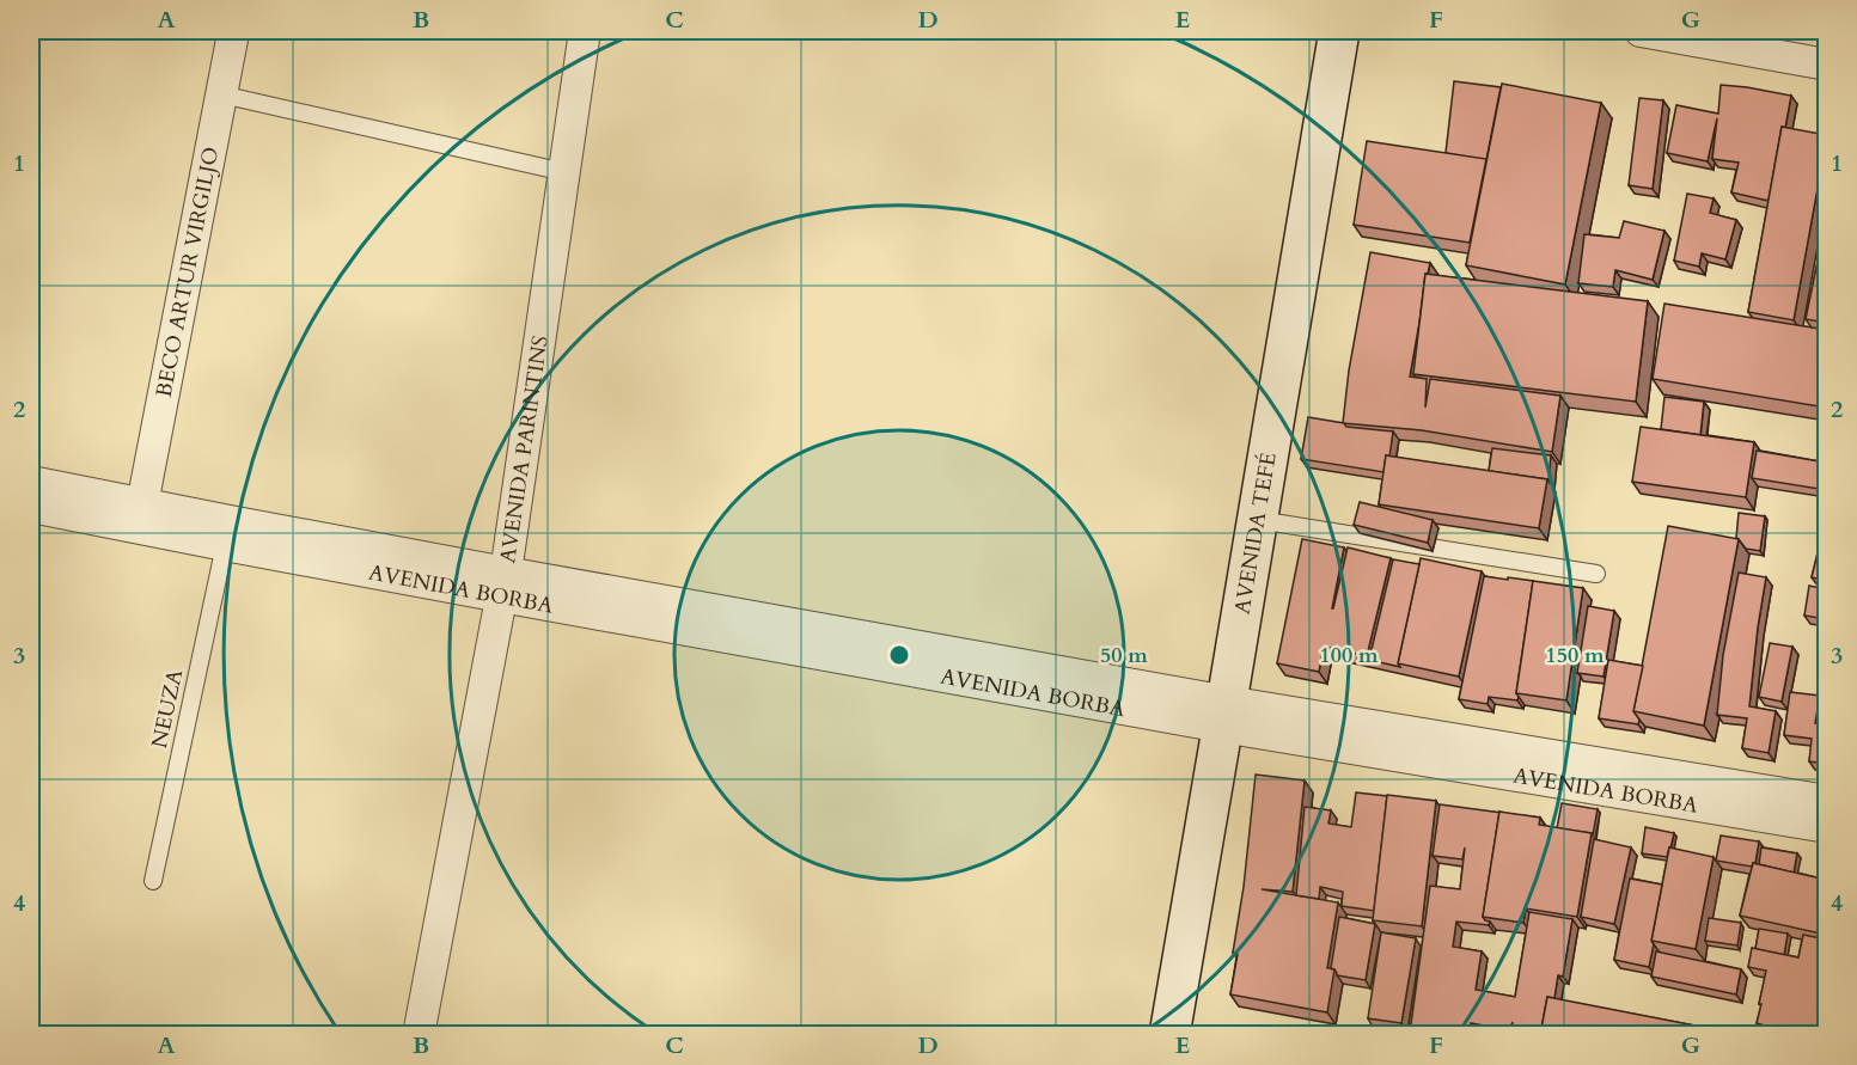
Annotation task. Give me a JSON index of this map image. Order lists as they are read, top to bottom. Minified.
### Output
{"streets":{"main road":["AVENIDA TEFÉ"],"street":["BECO ARTUR VIRGILJO","AVENIDA PARINTINS","AVENIDA BORBA"],"lane":["NEUZA"]},"crossings":[["BECO ARTUR VIRGILJO","AVENIDA BORBA"],["AVENIDA PARINTINS","AVENIDA BORBA"],["AVENIDA TEFÉ","AVENIDA BORBA"],["AVENIDA BORBA","NEUZA"]],"grid":{"columns":["A","B","C","D","E","F","G"],"rows":["1","2","3","4"]},"rings":["50 m","100 m","150 m"]}
